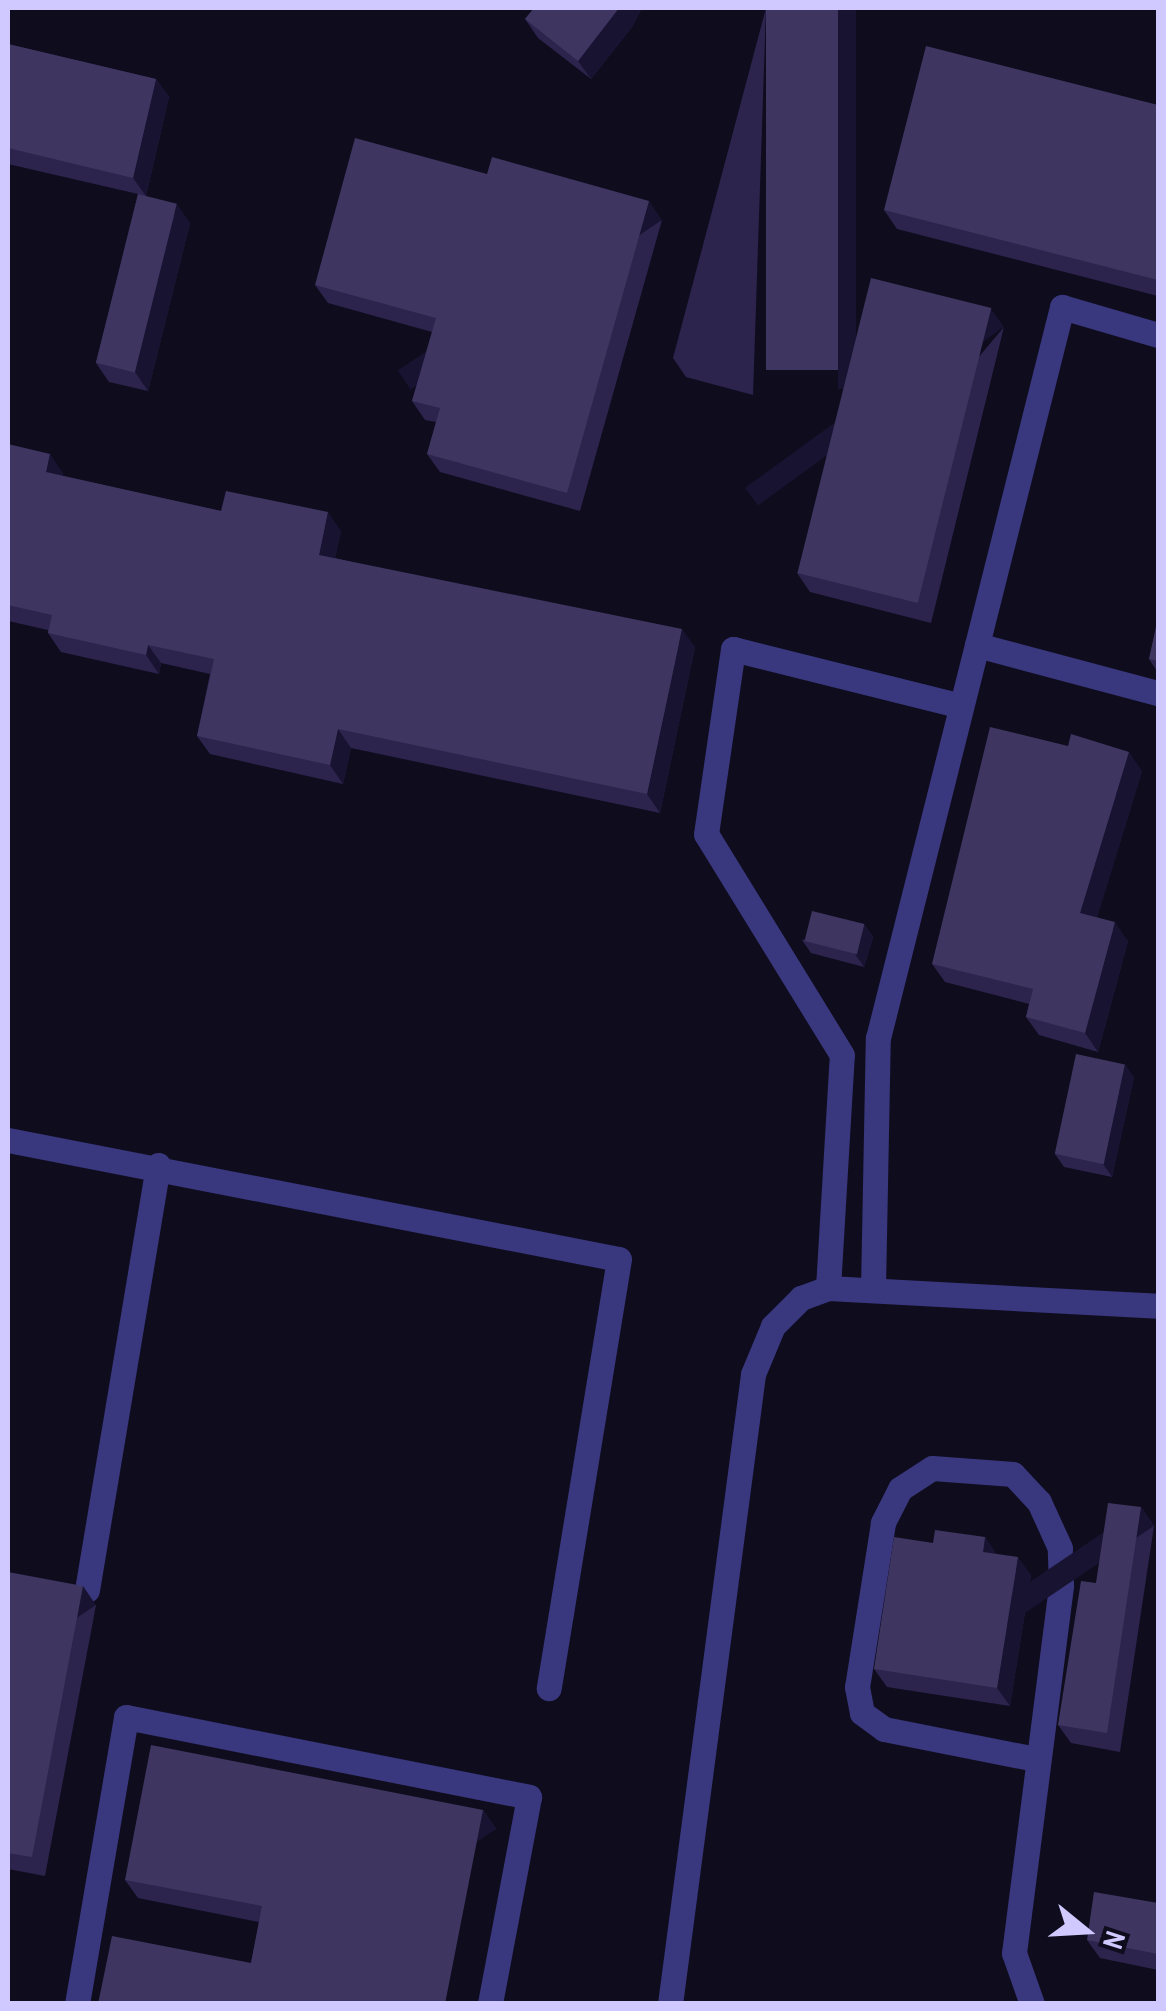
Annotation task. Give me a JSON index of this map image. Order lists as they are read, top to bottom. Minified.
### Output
{"north":"right"}
